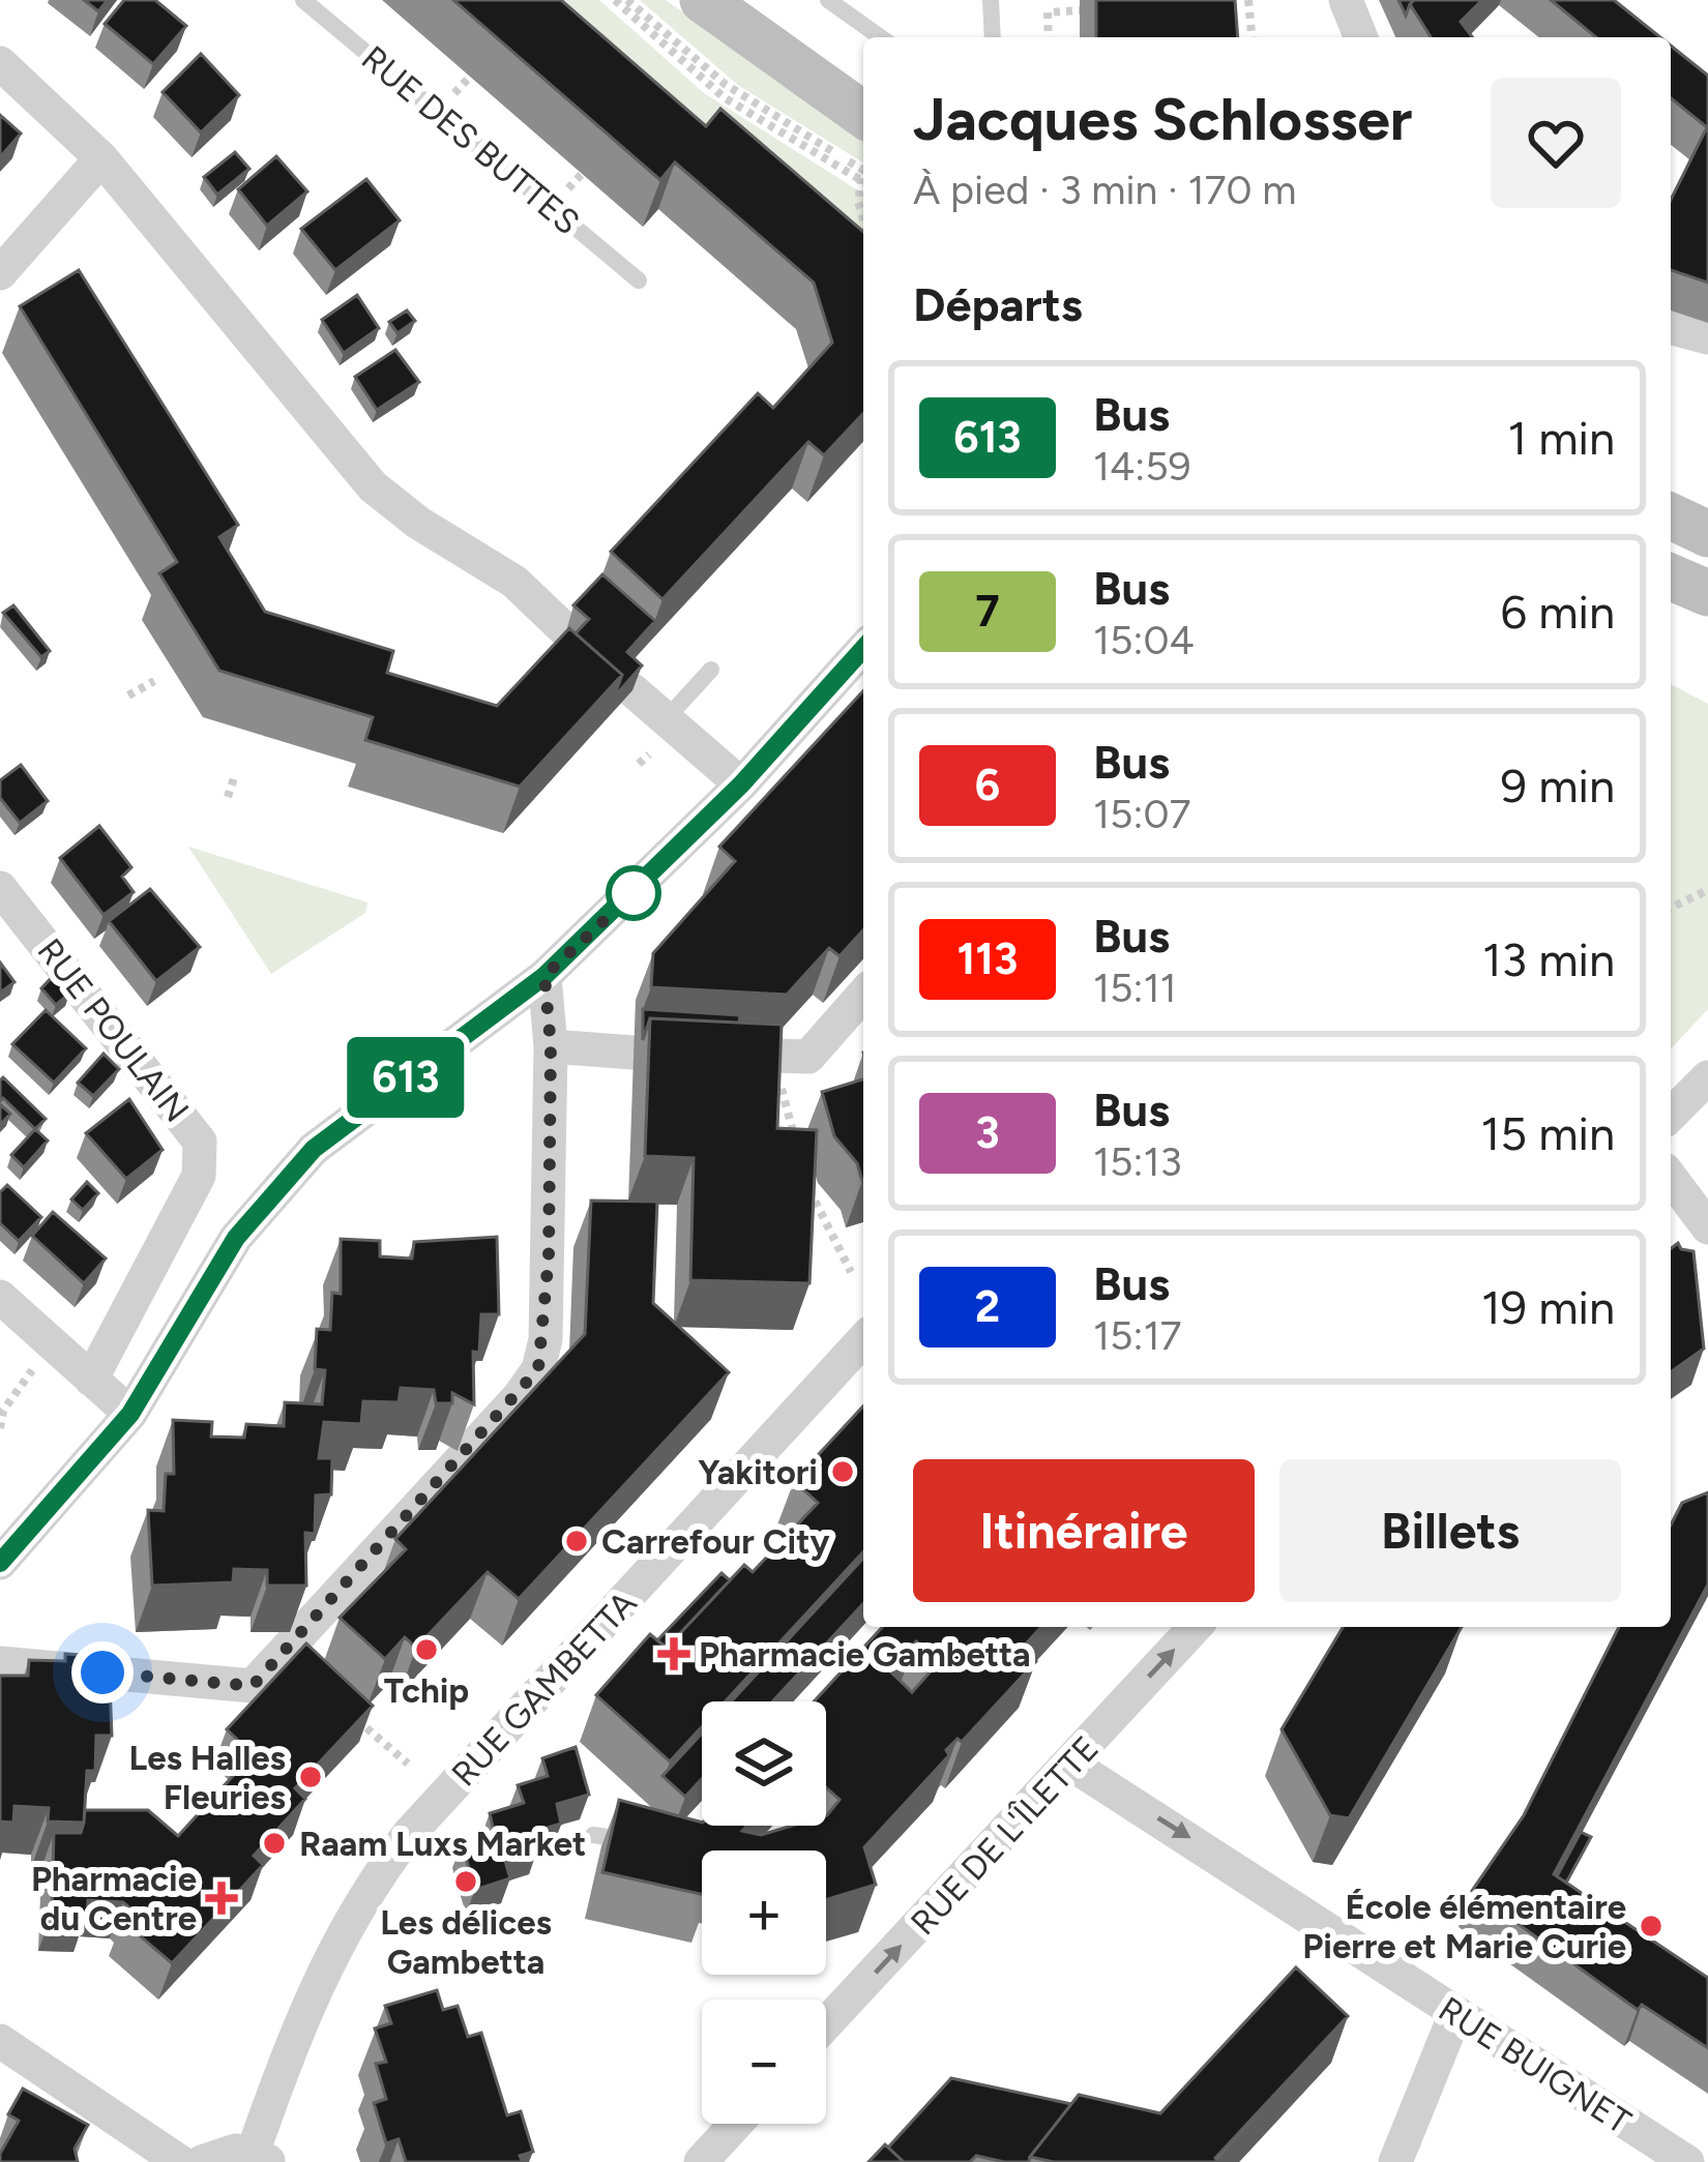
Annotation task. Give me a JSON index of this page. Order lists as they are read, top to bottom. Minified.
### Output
{"streets":{"street":["RUE POULAIN","RUE GAMBETTA","RUE DE L'ÎLETTE","RUE BUIGNET"],"lane":["RUE DES BUTTES"]},"crossings":[["RUE DE L'ÎLETTE","RUE BUIGNET"]],"one_way":["RUE DE L'ÎLETTE","RUE BUIGNET"],"places":{"other":["Yakitori","Carrefour City","Tchip","Les Halles Fleuries","Raam Luxs Market","Les délices Gambetta","École élémentaire Pierre et Marie Curie"],"health":["Pharmacie Gambetta","Pharmacie du Centre"]},"lines":["bus line 613"],"page":{"on_map":"613","heading":[["Jacques Schlosser","À pied · 3 min · 170 m"],"Départs"],"list":[{"mark":"613","name":"Bus","note":"14:59","value":"1 min"},{"mark":"7","name":"Bus","note":"15:04","value":"6 min"},{"mark":"6","name":"Bus","note":"15:07","value":"9 min"},{"mark":"113","name":"Bus","note":"15:11","value":"13 min"},{"mark":"3","name":"Bus","note":"15:13","value":"15 min"},{"mark":"2","name":"Bus","note":"15:17","value":"19 min"}],"buttons":["Itinéraire","Billets"],"map_buttons":["+","−"]}}
